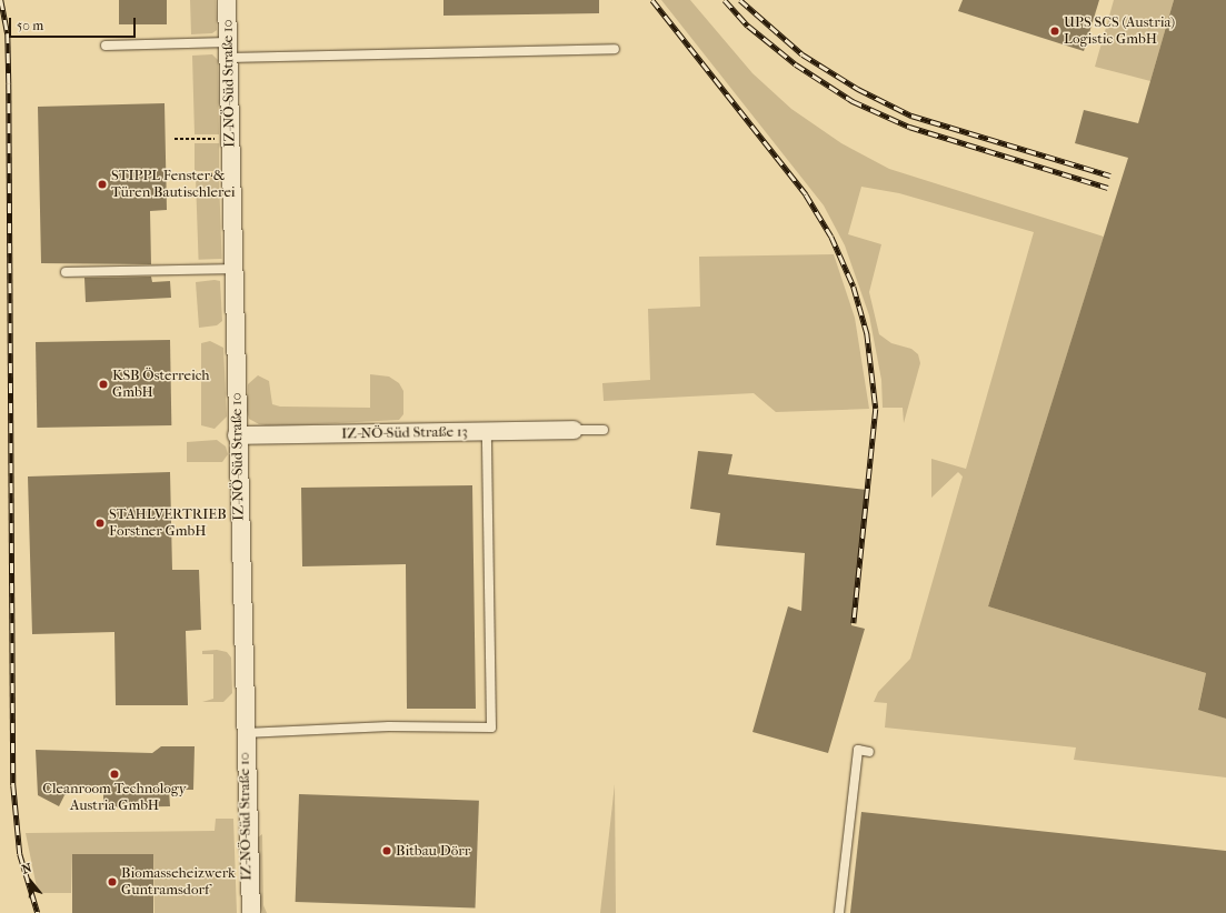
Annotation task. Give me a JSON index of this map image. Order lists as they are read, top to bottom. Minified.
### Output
{"streets":{"street":["IZ-NÖ-Süd Straße 10","IZ-NÖ-Süd Straße 13"]},"crossings":[["IZ-NÖ-Süd Straße 10","IZ-NÖ-Süd Straße 13"]],"places":["UPS SCS (Austria) Logistic GmbH","STIPPL Fenster & Türen Bautischlerei","KSB Österreich GmbH","STAHLVERTRIEB Forstner GmbH","Cleanroom Technology Austria GmbH","Bitbau Dörr","Biomasseheizwerk Guntramsdorf"],"scale_bar":"50 m","north":"top"}
